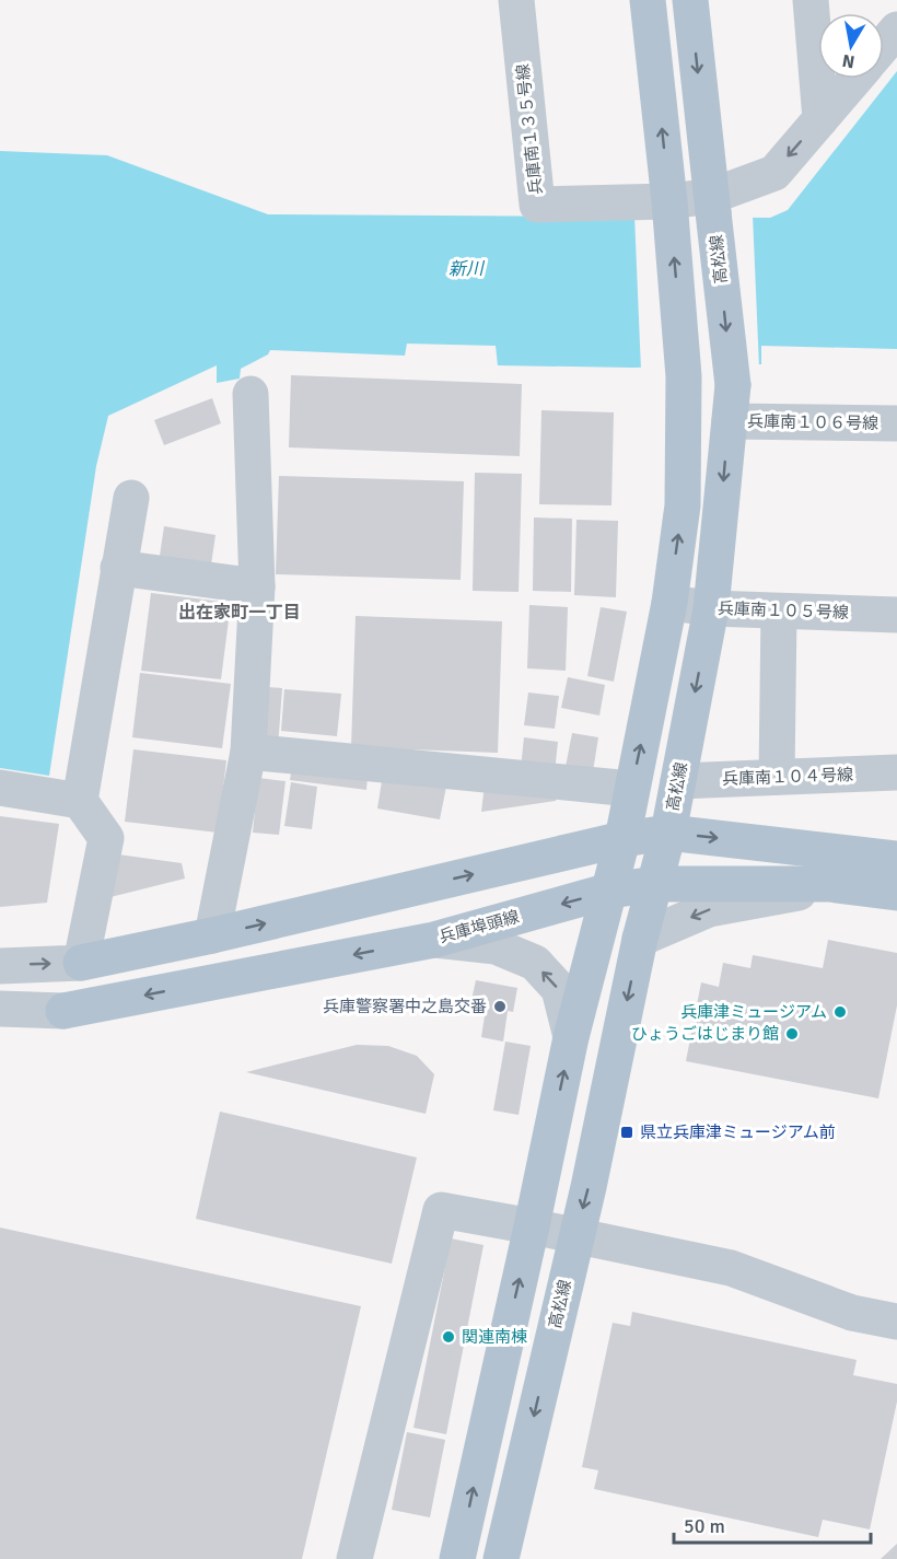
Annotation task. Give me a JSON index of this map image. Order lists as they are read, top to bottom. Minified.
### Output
{"streets":{"main road":["高松線","兵庫埠頭線"],"street":["兵庫南１３５号線","兵庫南１０６号線","兵庫南１０５号線","兵庫南１０４号線"]},"crossings":[["高松線","兵庫南１０６号線"],["高松線","兵庫南１０５号線"],["高松線","兵庫南１０４号線"],["高松線","兵庫埠頭線"]],"districts":["出在家町一丁目"],"water":["新川"],"places":{"other":["兵庫警察署中之島交番","兵庫津ミュージアム","ひょうごはじまり館","関連南棟"],"transit":["県立兵庫津ミュージアム前"]},"scale_bar":"50 m","north":"bottom"}
